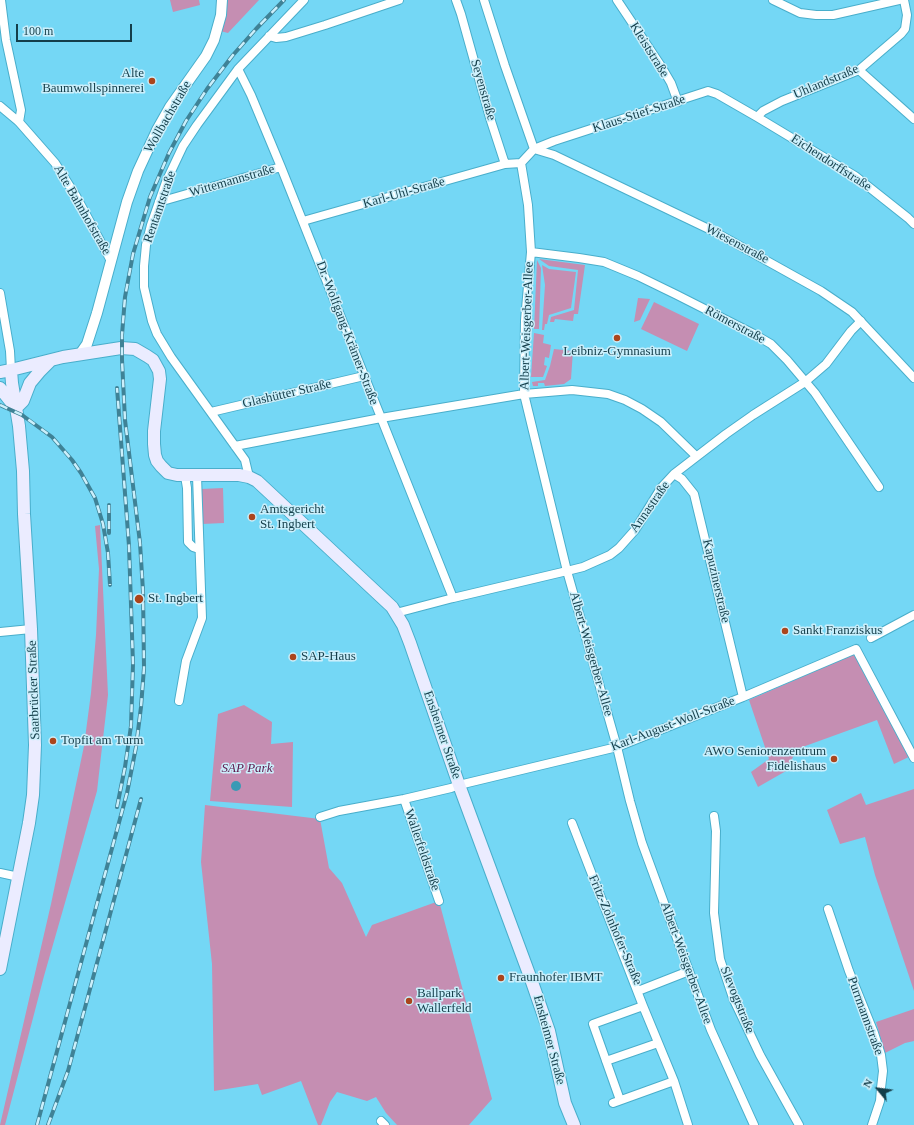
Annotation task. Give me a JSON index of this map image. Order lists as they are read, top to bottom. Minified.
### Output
{"streets":{"main road":["Saarbrücker Straße","Ensheimer Straße"],"street":["Kleiststraße","Uhlandstraße","Seyenstraße","Klaus-Stief-Straße","Wollbachstraße","Eichendorffstraße","Wittemannstraße","Karl-Uhl-Straße","Rentamtstraße","Alte Bahnhofstraße","Wiesenstraße","Römerstraße","Albert-Weisgerber-Allee","Dr.-Wolfgang-Krämer-Straße","Glashütter Straße","Annastraße","Kapuzinerstraße","Karl-August-Woll-Straße","Wallerfeldstraße","Fritz-Zolnhofer-Straße","Slevogtstraße","Purrmannstraße"]},"crossings":[["Kleiststraße","Klaus-Stief-Straße"],["Uhlandstraße","Eichendorffstraße"],["Seyenstraße","Karl-Uhl-Straße"],["Klaus-Stief-Straße","Eichendorffstraße"],["Klaus-Stief-Straße","Wiesenstraße"],["Wollbachstraße","Alte Bahnhofstraße"],["Wittemannstraße","Rentamtstraße"],["Wittemannstraße","Dr.-Wolfgang-Krämer-Straße"],["Karl-Uhl-Straße","Dr.-Wolfgang-Krämer-Straße"],["Rentamtstraße","Dr.-Wolfgang-Krämer-Straße"],["Rentamtstraße","Glashütter Straße"],["Rentamtstraße","Ensheimer Straße"],["Alte Bahnhofstraße","Ensheimer Straße"],["Wiesenstraße","Annastraße"],["Römerstraße","Albert-Weisgerber-Allee"],["Römerstraße","Annastraße"],["Albert-Weisgerber-Allee","Annastraße"],["Albert-Weisgerber-Allee","Karl-August-Woll-Straße"],["Albert-Weisgerber-Allee","Fritz-Zolnhofer-Straße"],["Dr.-Wolfgang-Krämer-Straße","Glashütter Straße"],["Dr.-Wolfgang-Krämer-Straße","Annastraße"],["Annastraße","Kapuzinerstraße"],["Annastraße","Ensheimer Straße"],["Kapuzinerstraße","Karl-August-Woll-Straße"],["Karl-August-Woll-Straße","Ensheimer Straße"],["Karl-August-Woll-Straße","Wallerfeldstraße"],["Ensheimer Straße","Wallerfeldstraße"]],"parks":["SAP Park"],"places":["Alte Baumwollspinnerei","Leibniz-Gymnasium","Amtsgericht St. Ingbert","St. Ingbert","Sankt Franziskus","SAP-Haus","Topfit am Turm","AWO Seniorenzentrum Fidelishaus","Fraunhofer IBMT","Ballpark Wallerfeld"],"scale_bar":"100 m","north":"top left"}
